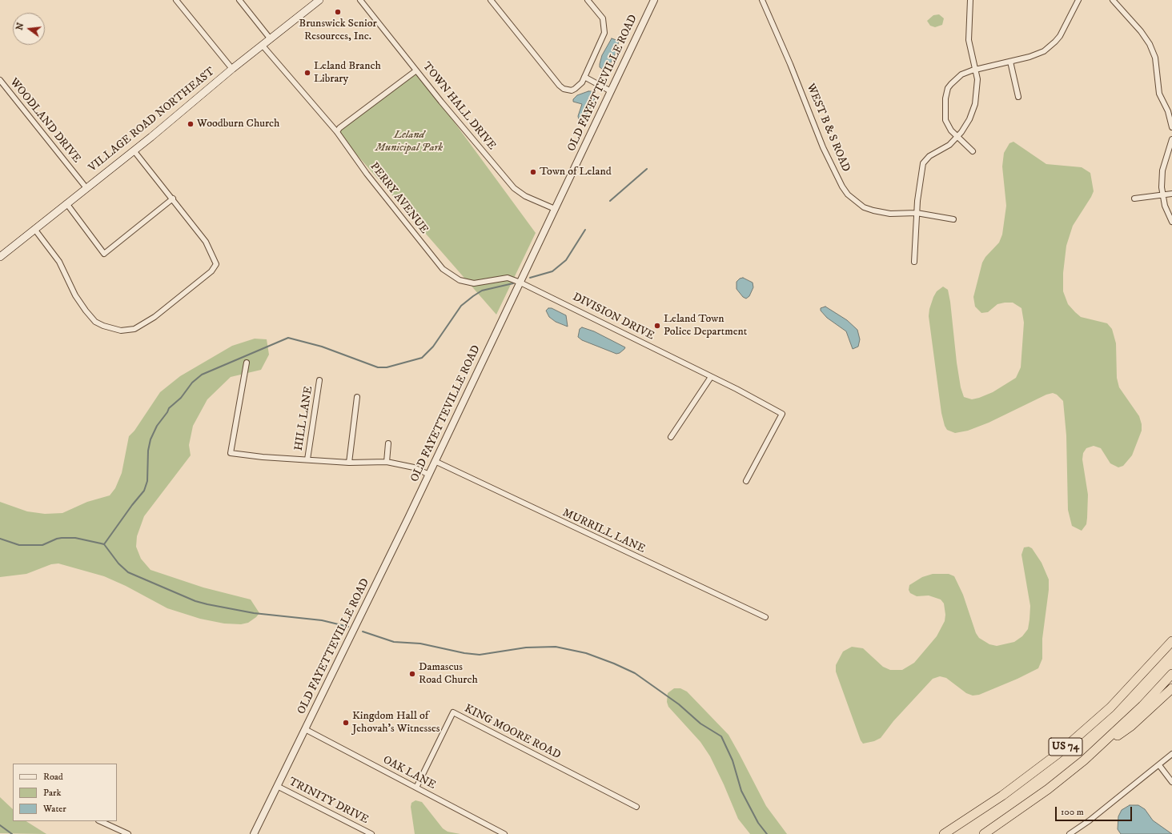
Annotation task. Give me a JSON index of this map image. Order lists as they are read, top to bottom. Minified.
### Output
{"streets":{"highway":["US 74"],"main road":["VILLAGE ROAD NORTHEAST"],"street":["OLD FAYETTEVILLE ROAD","TOWN HALL DRIVE","WOODLAND DRIVE","WEST B & S ROAD","PERRY AVENUE","DIVISION DRIVE","HILL LANE","MURRILL LANE","KING MOORE ROAD","OAK LANE","TRINITY DRIVE"]},"crossings":[["OLD FAYETTEVILLE ROAD","TOWN HALL DRIVE"],["OLD FAYETTEVILLE ROAD","PERRY AVENUE"],["OLD FAYETTEVILLE ROAD","DIVISION DRIVE"],["OLD FAYETTEVILLE ROAD","MURRILL LANE"],["OLD FAYETTEVILLE ROAD","OAK LANE"],["OLD FAYETTEVILLE ROAD","TRINITY DRIVE"],["VILLAGE ROAD NORTHEAST","WOODLAND DRIVE"],["VILLAGE ROAD NORTHEAST","PERRY AVENUE"],["PERRY AVENUE","DIVISION DRIVE"],["KING MOORE ROAD","OAK LANE"]],"parks":["Leland Municipal Park"],"places":["Brunswick Senior Resources, Inc.","Leland Branch Library","Woodburn Church","Town of Leland","Leland Town Police Department","Damascus Road Church","Kingdom Hall of Jehovah’s Witnesses"],"legend":["Road","Park","Water"],"scale_bar":"100 m","north":"left"}
